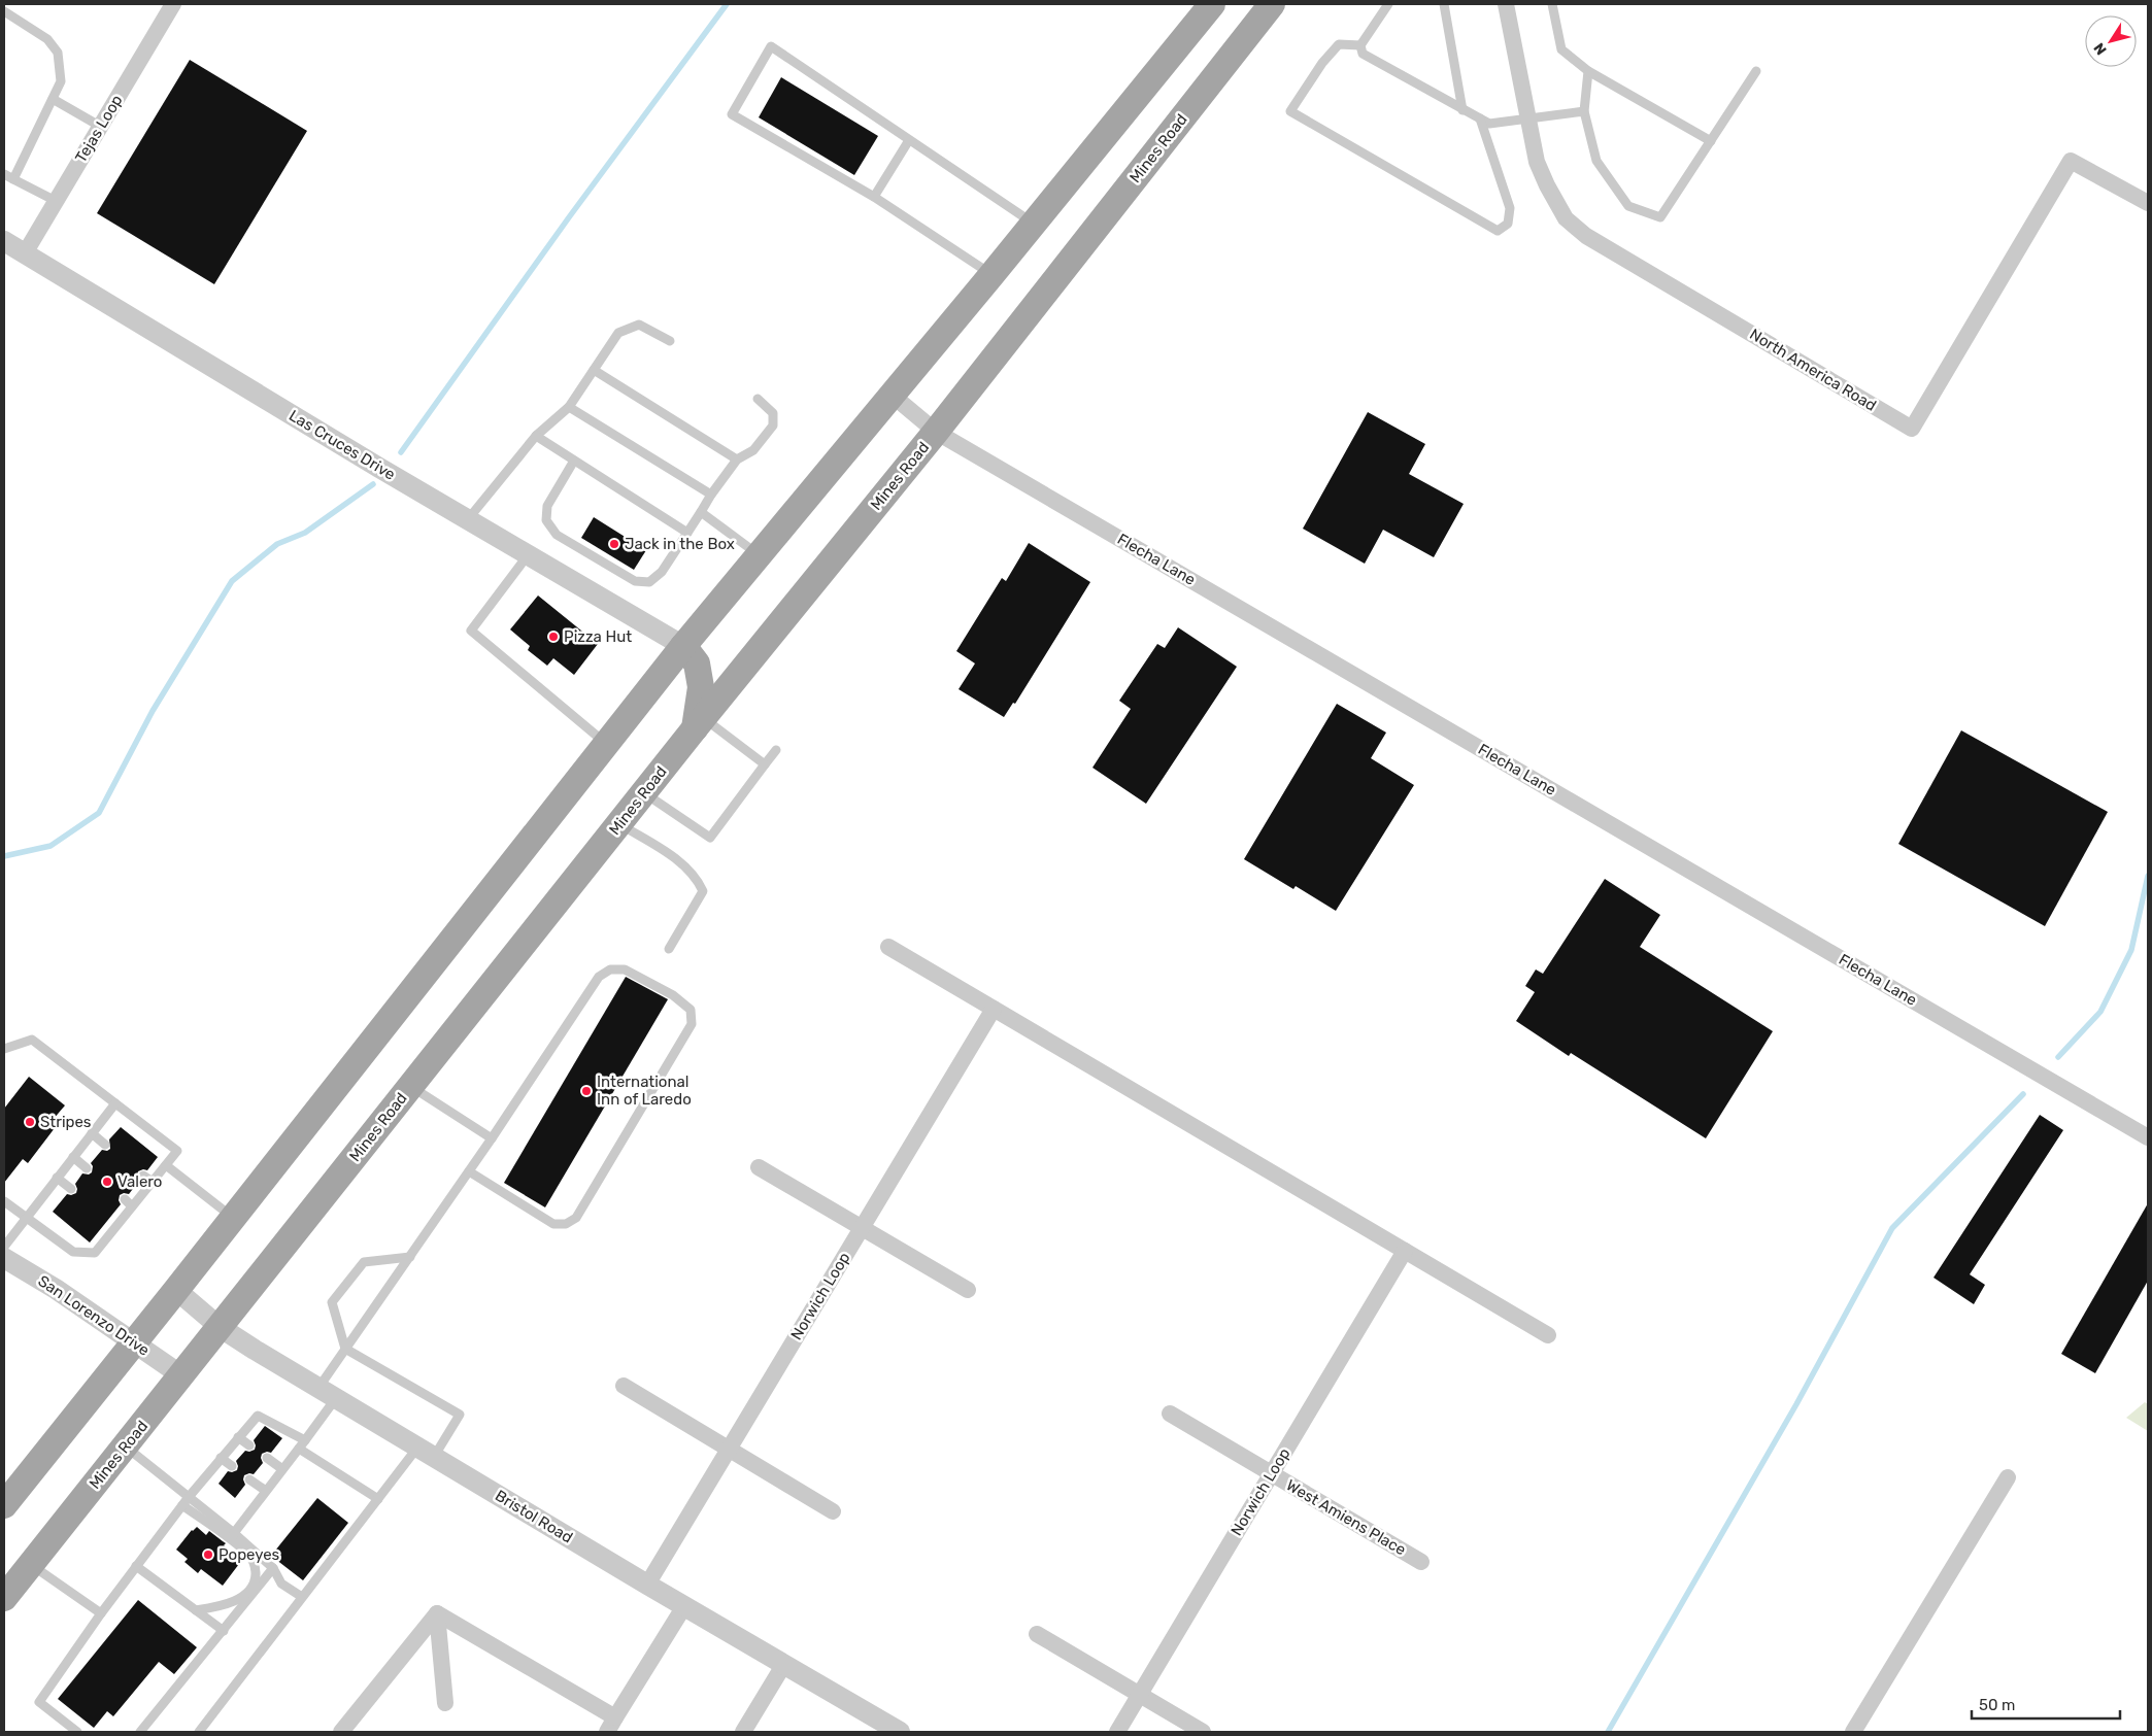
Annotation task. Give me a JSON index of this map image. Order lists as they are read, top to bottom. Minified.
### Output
{"streets":{"main road":["Mines Road"],"street":["Tejas Loop","North America Road","Las Cruces Drive","Flecha Lane","Norwich Loop","San Lorenzo Drive","Bristol Road","West Amiens Place"]},"crossings":[["Tejas Loop","Las Cruces Drive"],["Mines Road","Flecha Lane"],["Mines Road","San Lorenzo Drive"],["Mines Road","Bristol Road"],["Norwich Loop","Bristol Road"],["Norwich Loop","West Amiens Place"]],"places":["Jack in the Box","Pizza Hut","International Inn of Laredo","Stripes","Valero","Popeyes"],"scale_bar":"50 m","north":"bottom left"}
